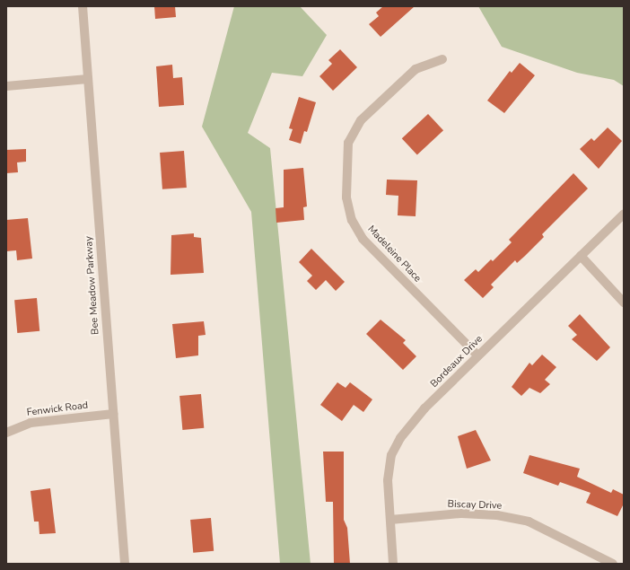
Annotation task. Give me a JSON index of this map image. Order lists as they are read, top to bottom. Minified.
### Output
{"streets":{"street":["Madeleine Place","Bee Meadow Parkway","Bordeaux Drive","Fenwick Road","Biscay Drive"]},"crossings":[["Madeleine Place","Bordeaux Drive"],["Bee Meadow Parkway","Fenwick Road"],["Bordeaux Drive","Biscay Drive"]]}
